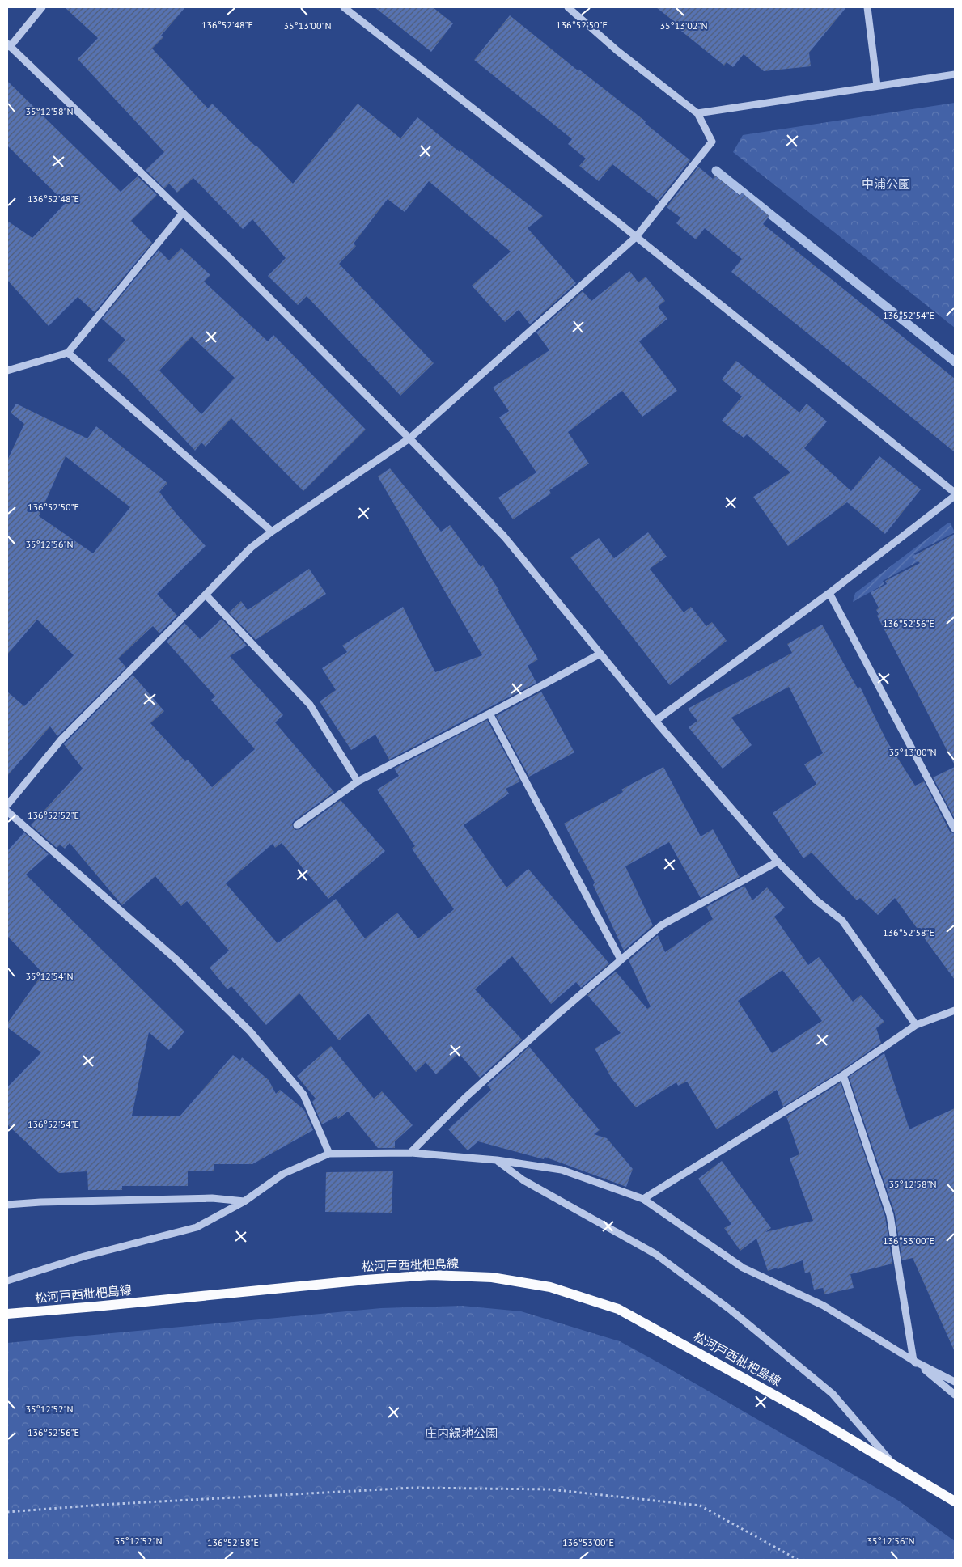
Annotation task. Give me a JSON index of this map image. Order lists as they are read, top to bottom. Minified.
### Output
{"streets":{"main road":["松河戸西枇杷島線"]},"parks":["中浦公園","庄内緑地公園"],"coordinates":["136°52'48\"E","136°52'50\"E","35°13'00\"N","35°13'02\"N","35°12'58\"N","136°52'54\"E","35°12'56\"N","136°52'56\"E","136°52'52\"E","136°52'58\"E","35°12'54\"N","136°53'00\"E","35°12'52\"N"]}
